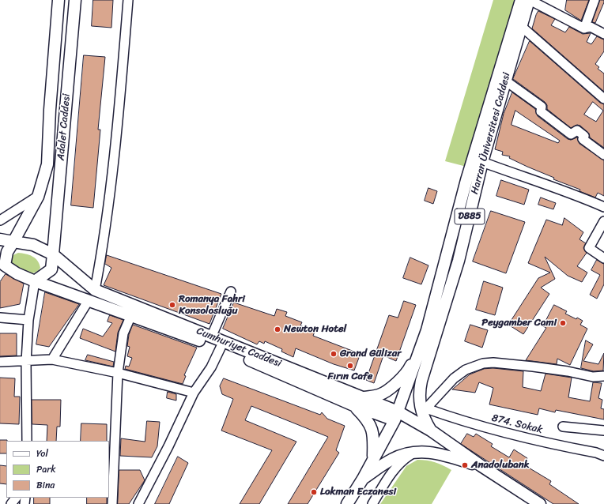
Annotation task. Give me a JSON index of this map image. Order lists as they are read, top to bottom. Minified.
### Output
{"streets":{"main road":["Adalet Caddesi","Harran Üniversitesi Caddesi","D885","Cumhuriyet Caddesi"],"street":["874. Sokak"]},"crossings":[["Adalet Caddesi","Cumhuriyet Caddesi"],["Harran Üniversitesi Caddesi","D885"],["Harran Üniversitesi Caddesi","Cumhuriyet Caddesi"],["D885","Cumhuriyet Caddesi"]],"places":["Romanya Fahri Konsolosluğu","Peygamber Cami","Newton Hotel","Grand Gülizar","Fırın Cafe","Anadolubank","Lokman Eczanesi"],"legend":["Yol","Park","Bina"]}
